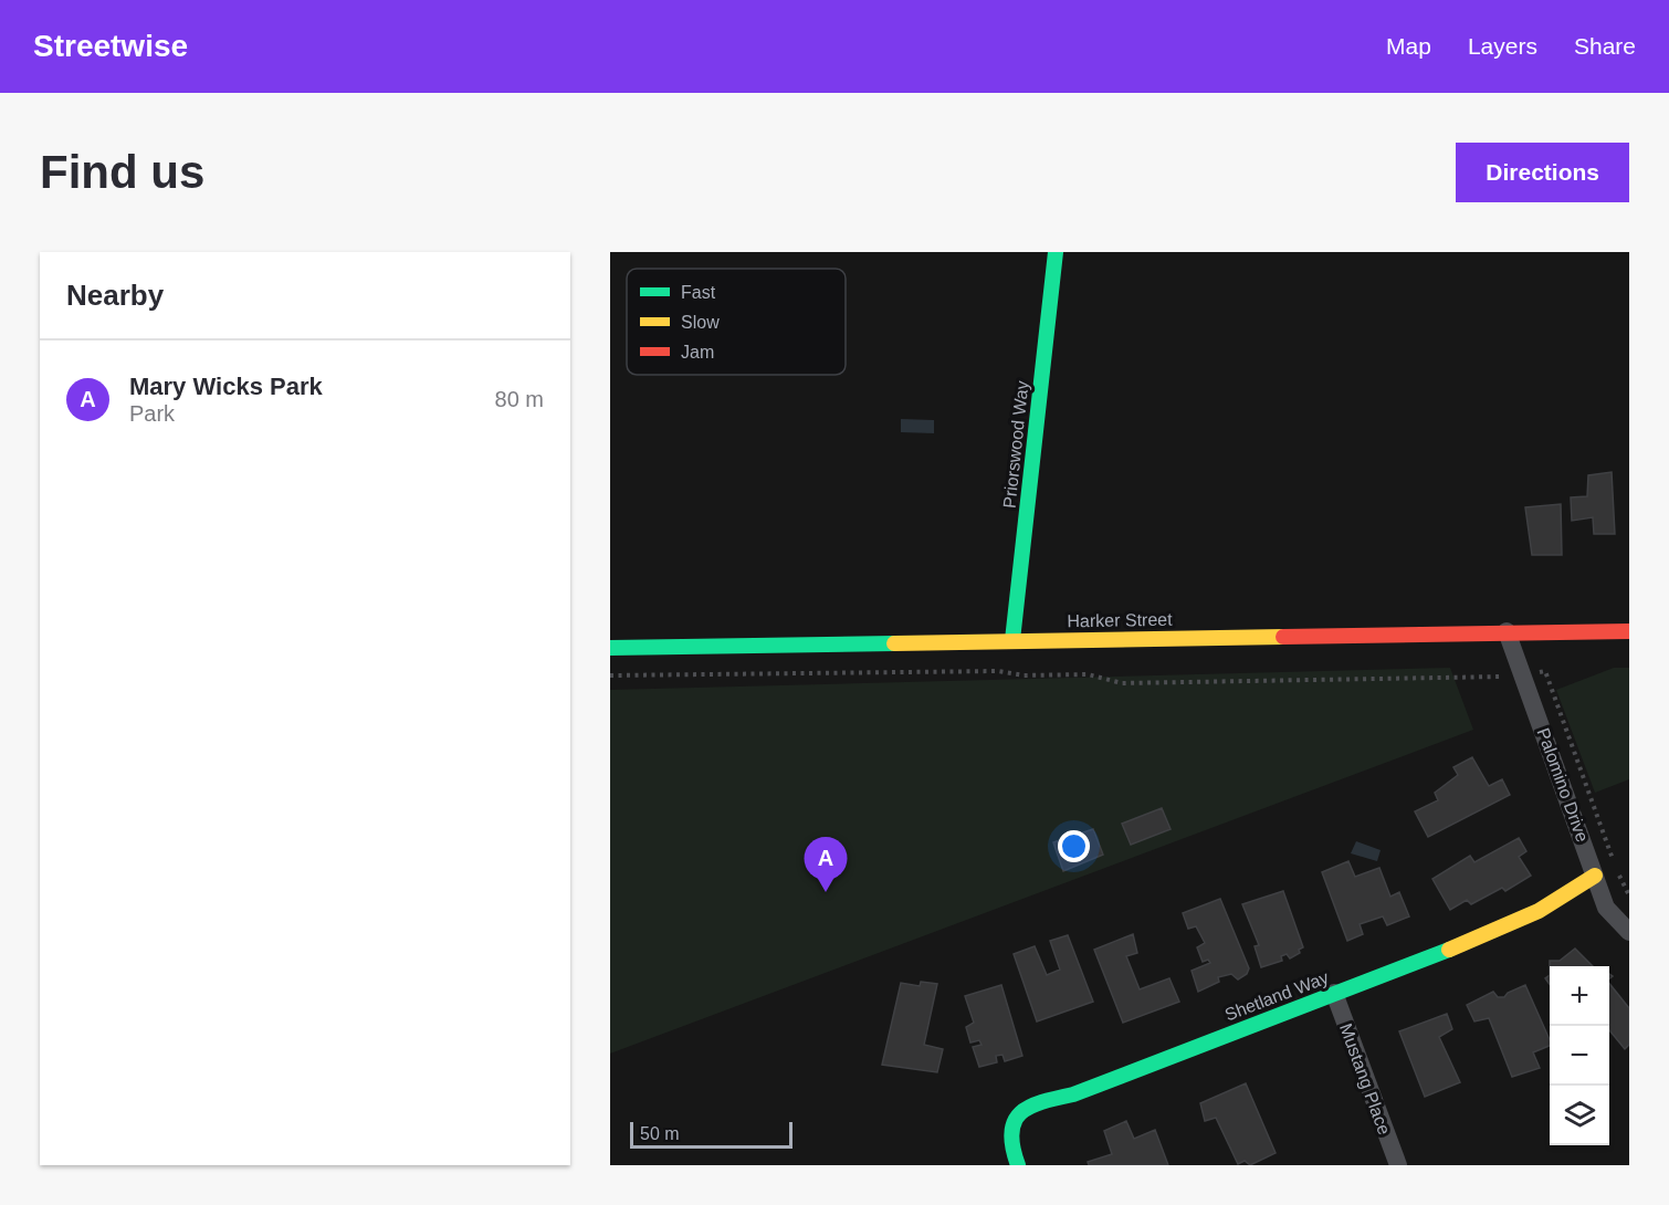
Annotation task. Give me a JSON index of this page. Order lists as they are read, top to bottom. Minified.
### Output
{"streets":{"street":["Priorswood Way","Harker Street","Palomino Drive","Shetland Way","Mustang Place"]},"crossings":[["Priorswood Way","Harker Street"],["Harker Street","Palomino Drive"],["Palomino Drive","Shetland Way"],["Shetland Way","Mustang Place"]],"legend":["Fast","Slow","Jam"],"scale_bar":"50 m","page":{"header":"Streetwise","nav":["Map","Layers","Share"],"buttons":"Directions","title":"Find us","heading":"Nearby","list":[{"mark":"A","name":"Mary Wicks Park","note":"Park","value":"80 m"}],"pins":"A","map_buttons":["+","−"],"scale":"50 m"}}
